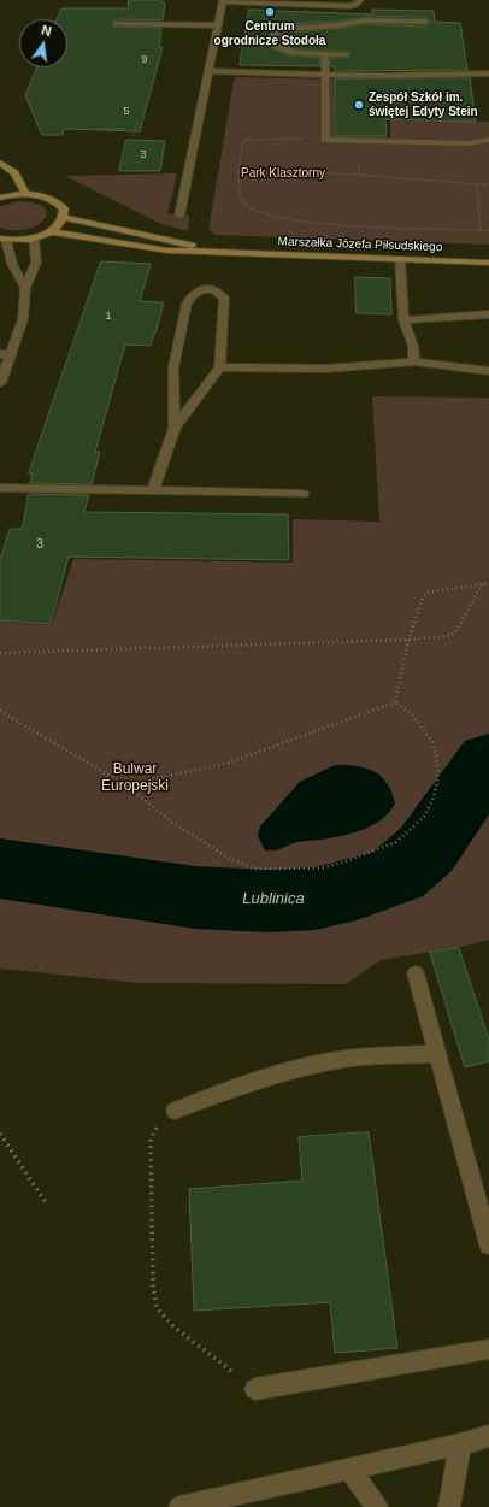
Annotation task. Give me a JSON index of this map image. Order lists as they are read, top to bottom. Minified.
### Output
{"streets":{"main road":["Marszałka Józefa Piłsudskiego"]},"water":["Lublinica"],"parks":["Park Klasztorny","Bulwar Europejski"],"places":["Centrum ogrodnicze Stodoła","Zespół Szkół im. świętej Edyty Stein"],"house_numbers":["9","5","3","1","3"],"north":"top"}
